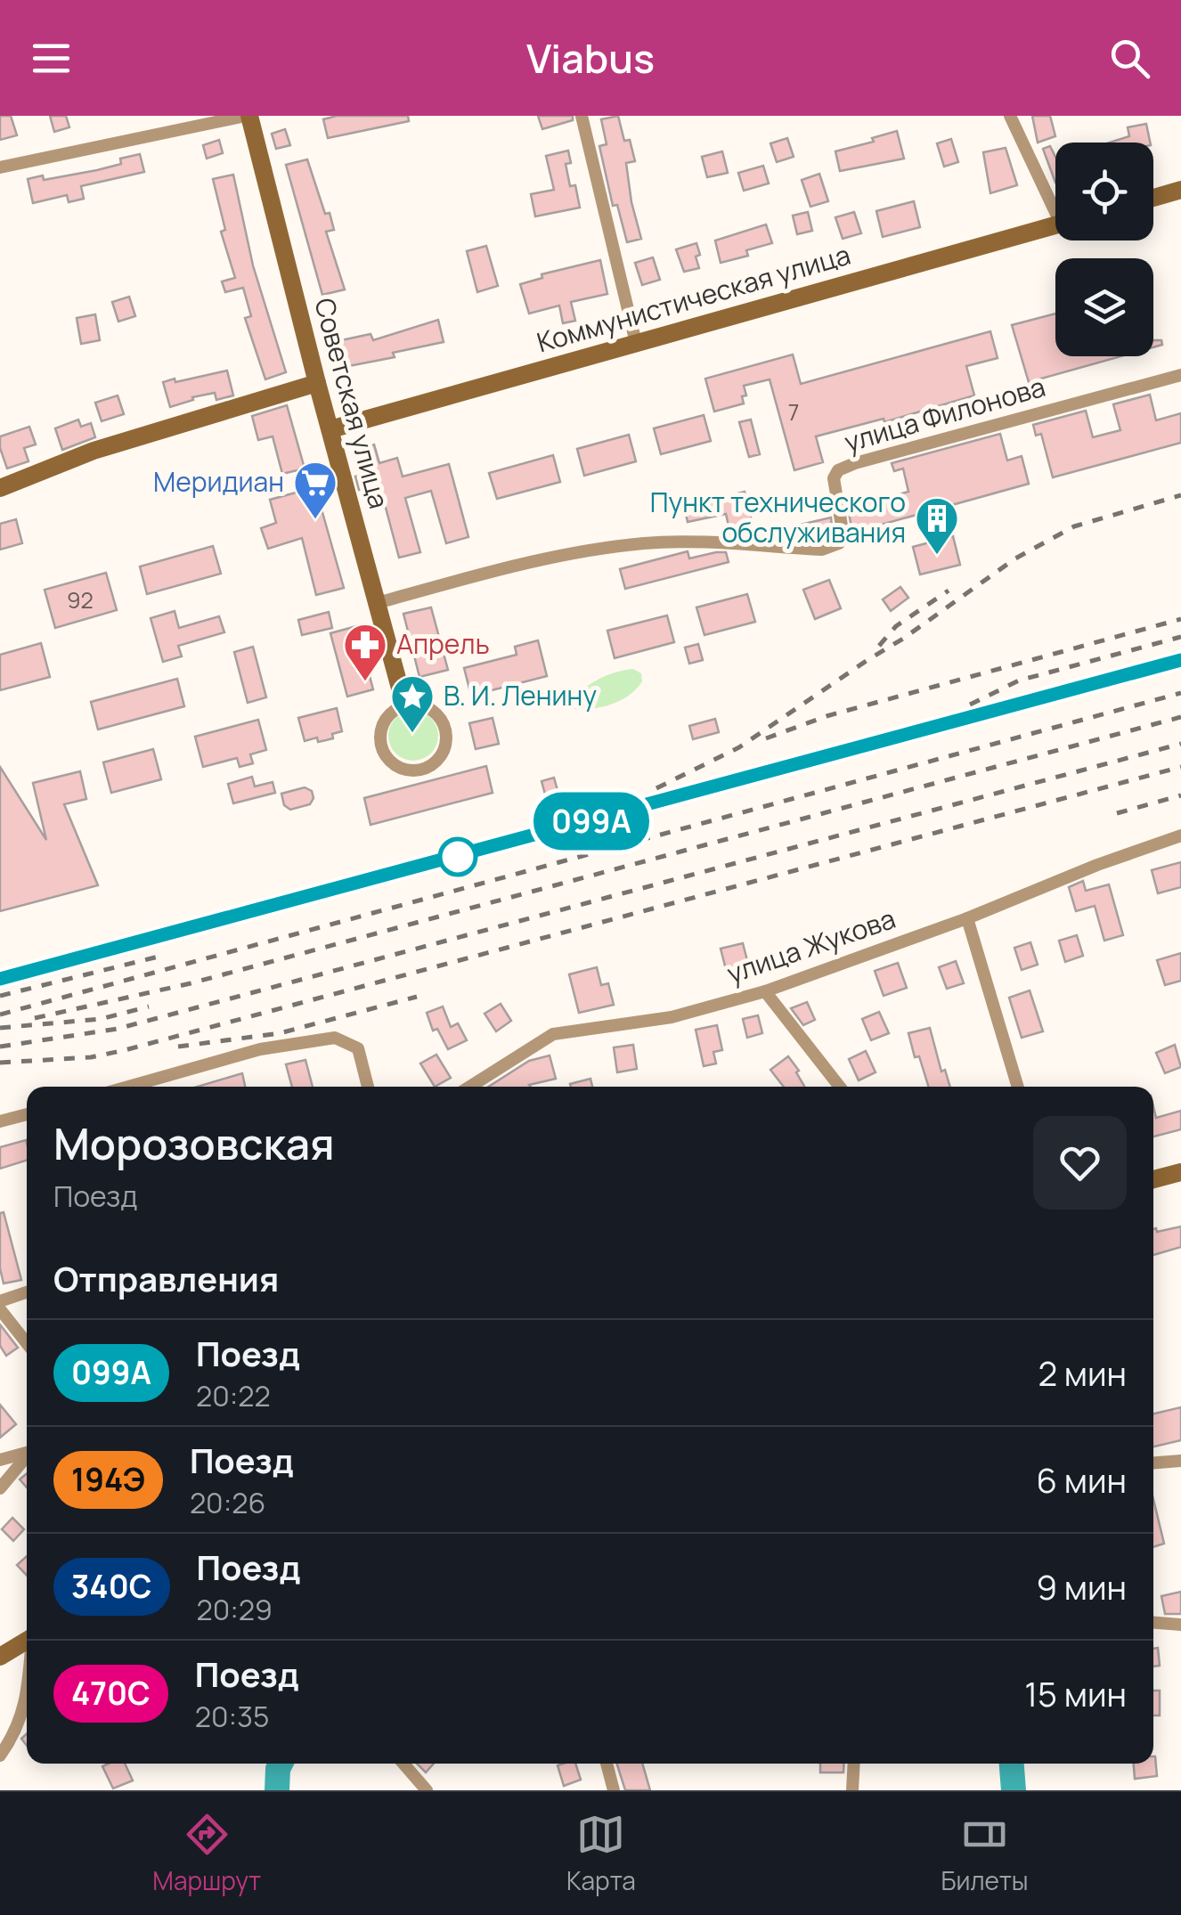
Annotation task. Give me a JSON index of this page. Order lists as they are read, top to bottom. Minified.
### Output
{"streets":{"street":["Коммунистическая улица","Советская улица","улица Филонова","улица Жукова"]},"crossings":[["Коммунистическая улица","Советская улица"],["Советская улица","улица Филонова"]],"places":{"supermarket":["Меридиан"],"building":["Пункт технического обслуживания"],"pharmacy":["Апрель"],"place":["В. И. Ленину"]},"house_numbers":["7","92"],"page":{"header":"Viabus","on_map":"099А","heading":[["Морозовская","Поезд"],"Отправления"],"list":[{"mark":"099А","name":"Поезд","note":"20:22","value":"2 мин"},{"mark":"194Э","name":"Поезд","note":"20:26","value":"6 мин"},{"mark":"340С","name":"Поезд","note":"20:29","value":"9 мин"},{"mark":"470С","name":"Поезд","note":"20:35","value":"15 мин"}],"tabs":["Маршрут","Карта","Билеты"]}}
